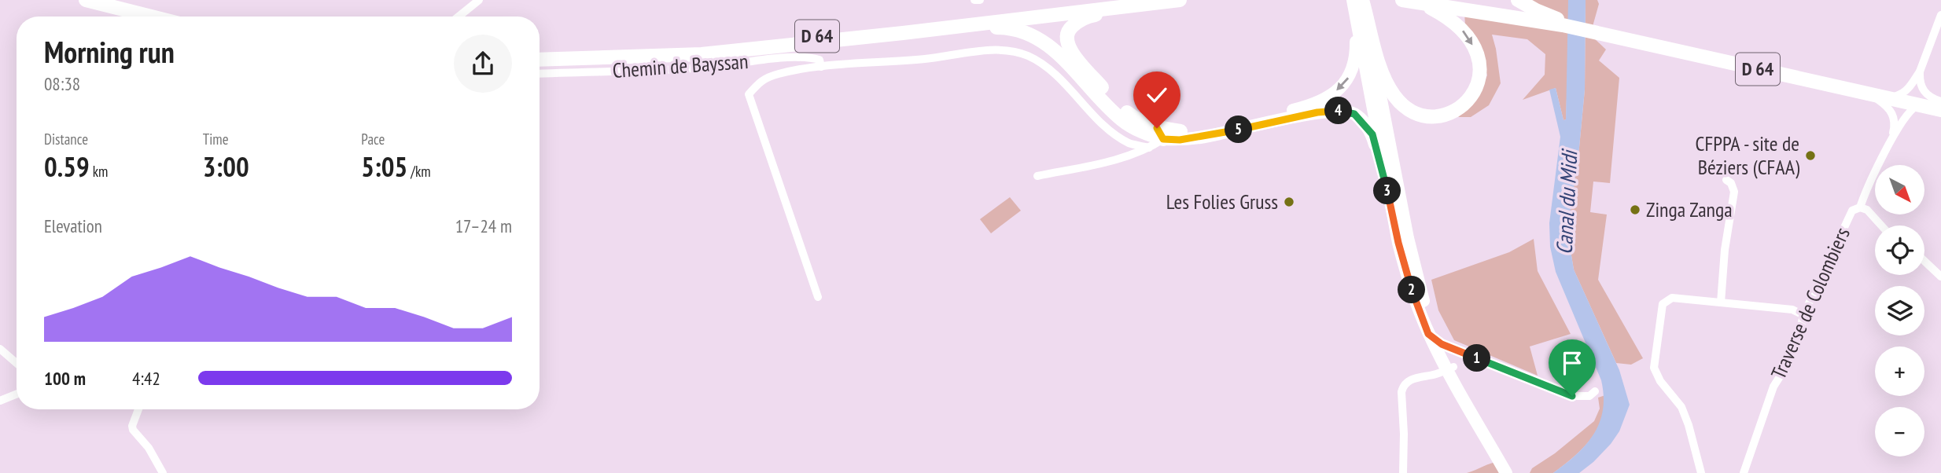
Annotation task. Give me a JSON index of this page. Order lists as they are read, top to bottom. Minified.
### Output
{"streets":{"highway":["D 64"],"street":["Chemin de Bayssan","Traverse de Colombiers"]},"crossings":[["D 64","Traverse de Colombiers"]],"water":["Canal du Midi"],"places":["CFPPA - site de Béziers (CFAA)","Les Folies Gruss","Zinga Zanga"],"north":"bottom right","page":{"heading":["Morning run","08:38"],"pins":["4","5","3","2","1"],"stats":[["Distance","0.59 km"],["Time","3:00"],["Pace","5:05 /km"]],"map_buttons":["+","−"],"chart":["Elevation","17–24 m"],"list":[{"name":"100 m","note":"4:42"}]}}
